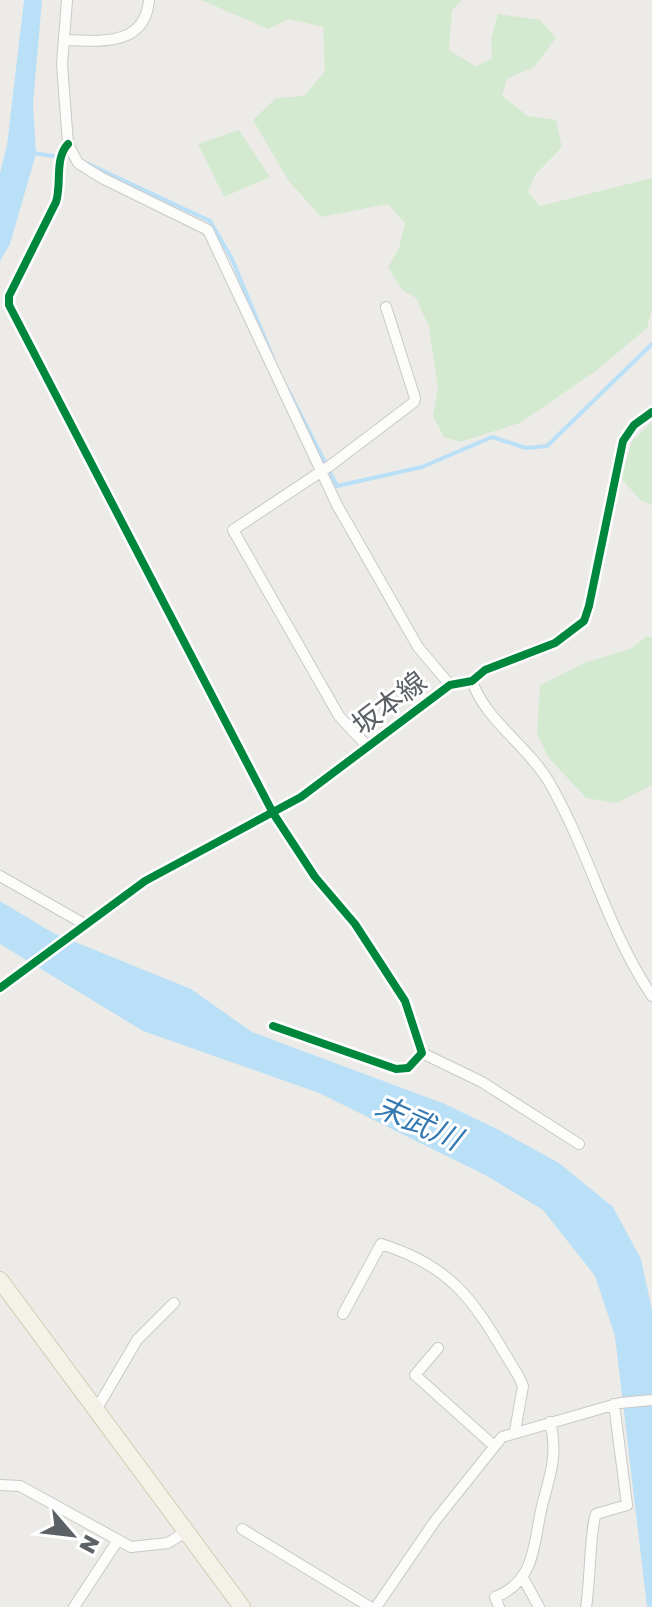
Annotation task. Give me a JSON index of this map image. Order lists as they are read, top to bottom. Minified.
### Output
{"streets":{"street":["坂本線"]},"water":["末武川"],"north":"bottom right"}
